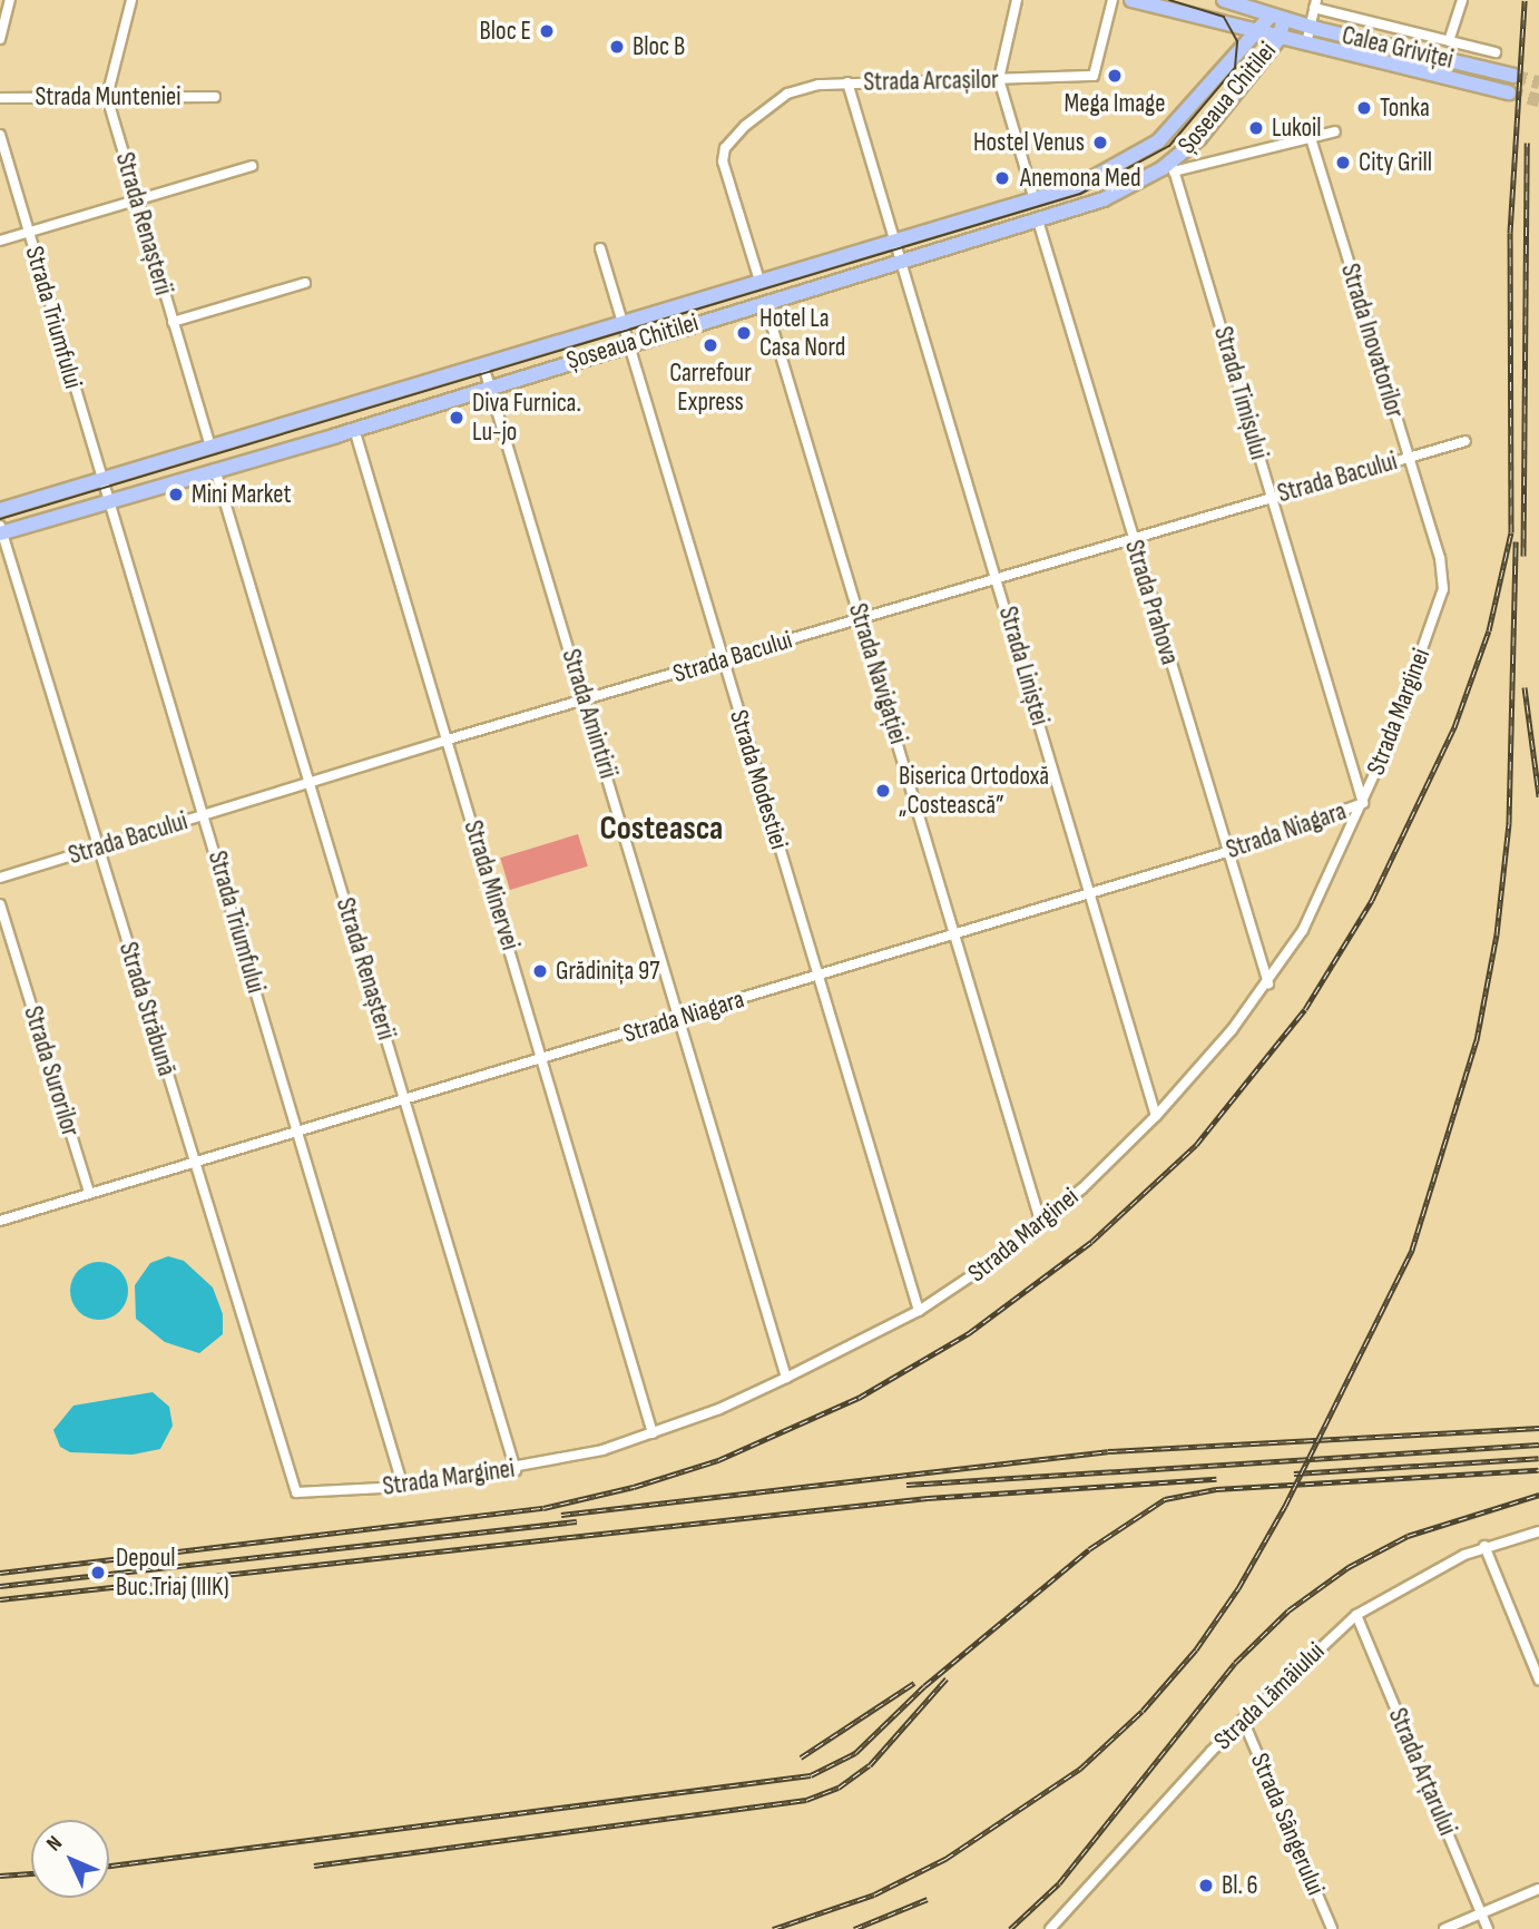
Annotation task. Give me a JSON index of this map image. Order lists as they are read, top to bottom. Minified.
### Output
{"streets":{"main road":["Calea Griviței","Șoseaua Chitilei"],"street":["Strada Arcașilor","Strada Munteniei","Strada Renașterii","Strada Triumfului","Strada Inovatorilor","Strada Timișului","Strada Bacului","Strada Prahova","Strada Liniștei","Strada Navigației","Strada Marginei","Strada Amintirii","Strada Modestiei","Strada Niagara","Strada Minervei","Strada Străbună","Strada Surorilor","Strada Lămâiului","Strada Arțarului","Strada Sângerului"]},"crossings":[["Calea Griviței","Șoseaua Chitilei"],["Strada Arcașilor","Șoseaua Chitilei"],["Strada Munteniei","Strada Renașterii"],["Șoseaua Chitilei","Strada Renașterii"],["Șoseaua Chitilei","Strada Triumfului"],["Șoseaua Chitilei","Strada Inovatorilor"],["Șoseaua Chitilei","Strada Timișului"],["Șoseaua Chitilei","Strada Prahova"],["Șoseaua Chitilei","Strada Liniștei"],["Șoseaua Chitilei","Strada Navigației"],["Șoseaua Chitilei","Strada Amintirii"],["Șoseaua Chitilei","Strada Modestiei"],["Șoseaua Chitilei","Strada Minervei"],["Șoseaua Chitilei","Strada Străbună"],["Strada Renașterii","Strada Bacului"],["Strada Renașterii","Strada Marginei"],["Strada Renașterii","Strada Niagara"],["Strada Triumfului","Strada Bacului"],["Strada Triumfului","Strada Marginei"],["Strada Triumfului","Strada Niagara"],["Strada Inovatorilor","Strada Bacului"],["Strada Inovatorilor","Strada Marginei"],["Strada Timișului","Strada Bacului"],["Strada Timișului","Strada Marginei"],["Strada Timișului","Strada Niagara"],["Strada Bacului","Strada Prahova"],["Strada Bacului","Strada Liniștei"],["Strada Bacului","Strada Navigației"],["Strada Bacului","Strada Amintirii"],["Strada Bacului","Strada Modestiei"],["Strada Bacului","Strada Minervei"],["Strada Bacului","Strada Străbună"],["Strada Prahova","Strada Marginei"],["Strada Prahova","Strada Niagara"],["Strada Liniștei","Strada Marginei"],["Strada Liniștei","Strada Niagara"],["Strada Navigației","Strada Marginei"],["Strada Navigației","Strada Niagara"],["Strada Marginei","Strada Amintirii"],["Strada Marginei","Strada Modestiei"],["Strada Marginei","Strada Niagara"],["Strada Marginei","Strada Minervei"],["Strada Marginei","Strada Străbună"],["Strada Amintirii","Strada Niagara"],["Strada Modestiei","Strada Niagara"],["Strada Niagara","Strada Minervei"],["Strada Niagara","Strada Străbună"],["Strada Niagara","Strada Surorilor"],["Strada Lămâiului","Strada Arțarului"],["Strada Lămâiului","Strada Sângerului"]],"districts":["Costeasca"],"places":["Bloc E","Bloc B","Mega Image","Tonka","Lukoil","Hostel Venus","City Grill","Anemona Med","Hotel La Casa Nord","Carrefour Express","Diva Furnica. Lu-jo","Mini Market","Biserica Ortodoxă „Costească”","Grădinița 97","Depoul Buc.Triaj (IIIK)","Bl. 6"],"north":"top left"}
